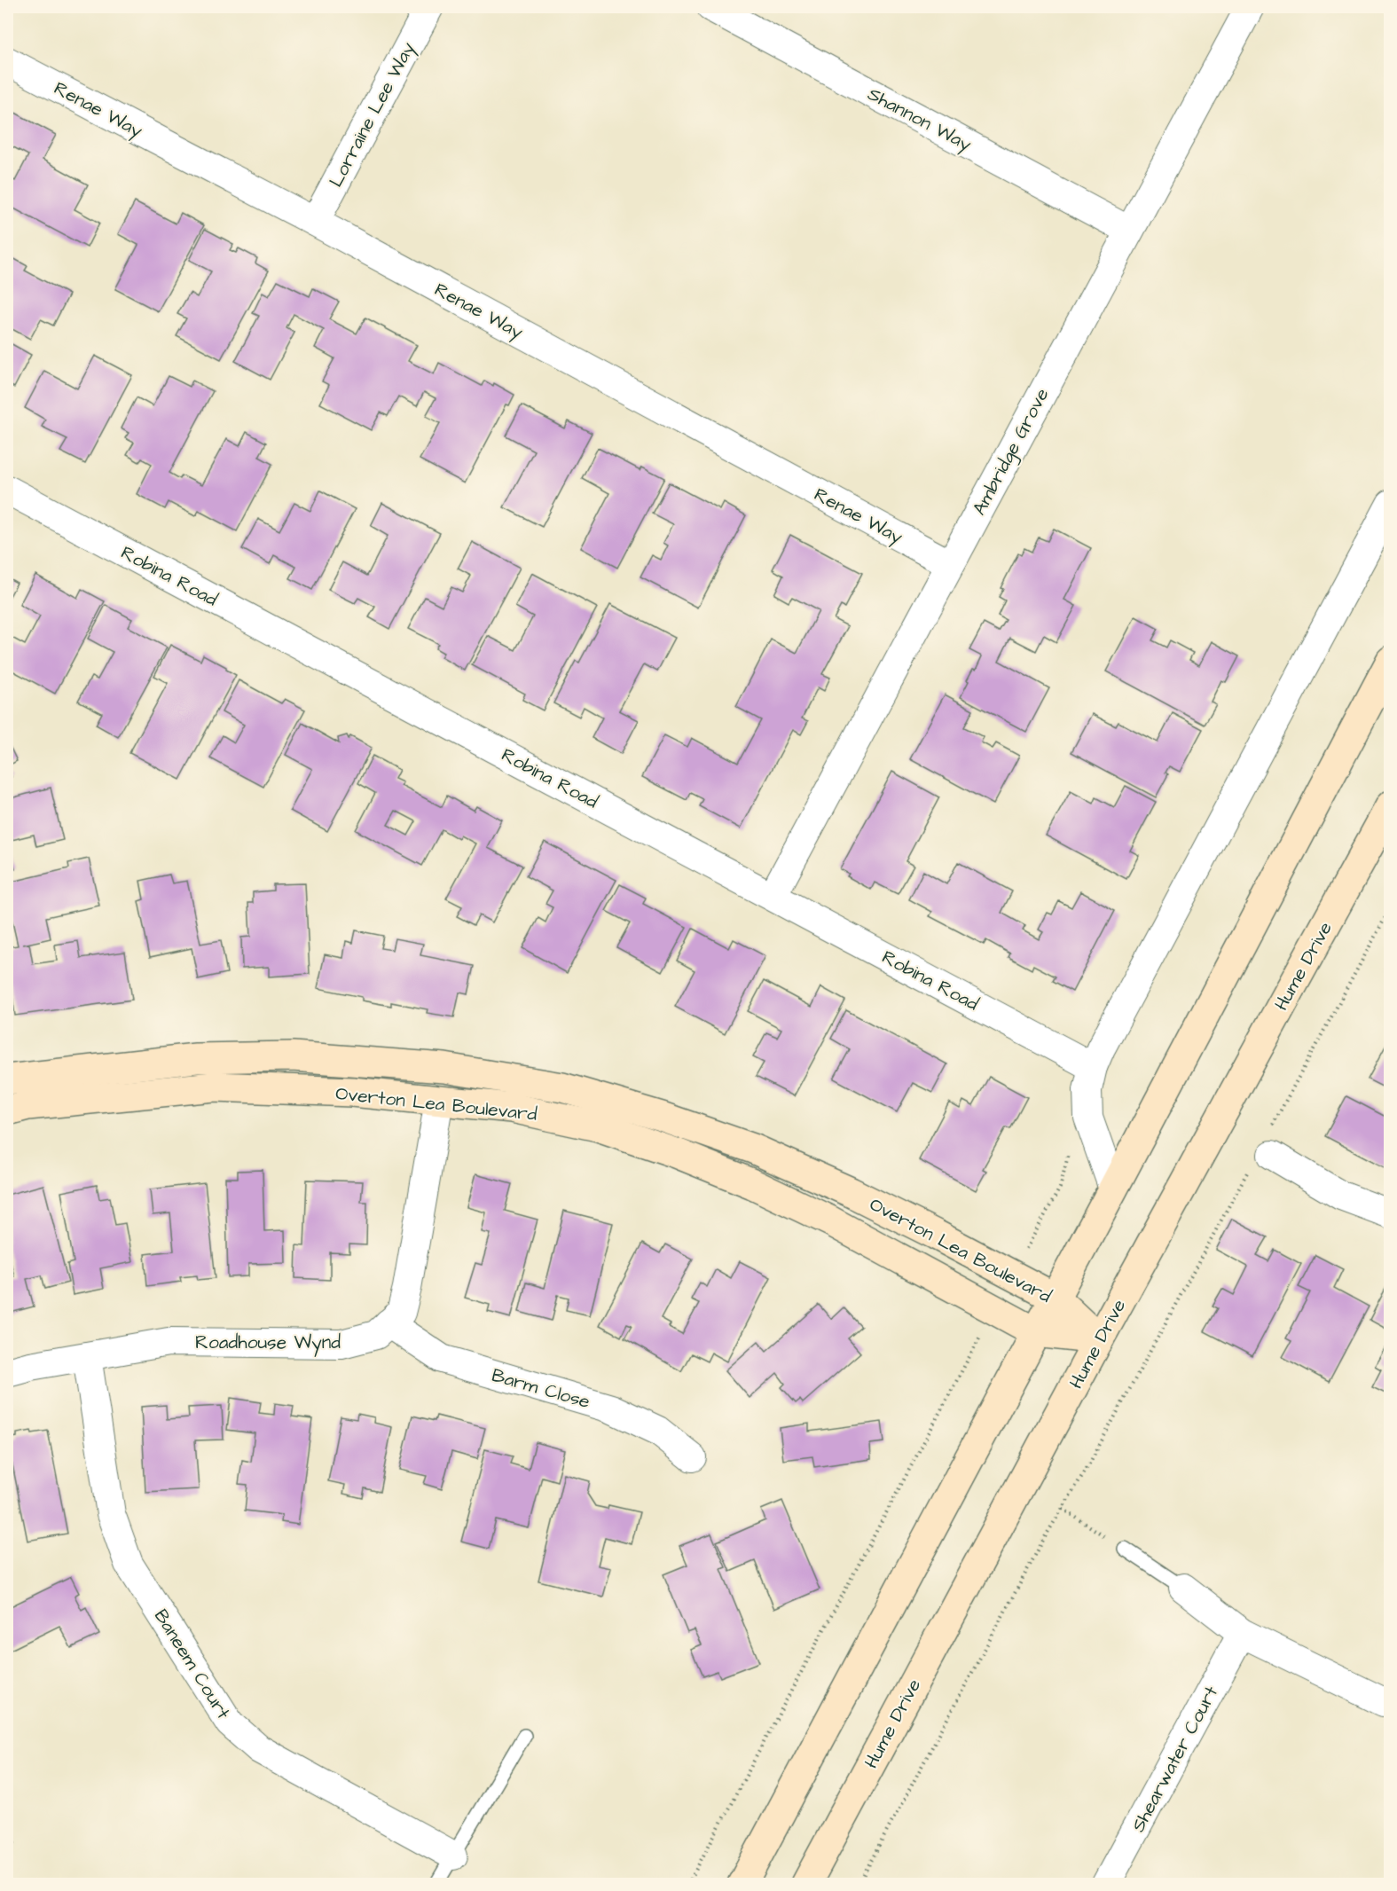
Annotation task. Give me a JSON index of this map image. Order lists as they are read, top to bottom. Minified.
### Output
{"streets":{"street":["Renae Way","Lorraine Lee Way","Shannon Way","Ambridge Grove","Robina Road","Hume Drive","Overton Lea Boulevard","Roadhouse Wynd","Barm Close","Baneem Court","Shearwater Court"]},"crossings":[["Renae Way","Lorraine Lee Way"],["Renae Way","Ambridge Grove"],["Shannon Way","Ambridge Grove"],["Ambridge Grove","Robina Road"],["Hume Drive","Overton Lea Boulevard"],["Overton Lea Boulevard","Roadhouse Wynd"],["Roadhouse Wynd","Barm Close"],["Roadhouse Wynd","Baneem Court"]]}
